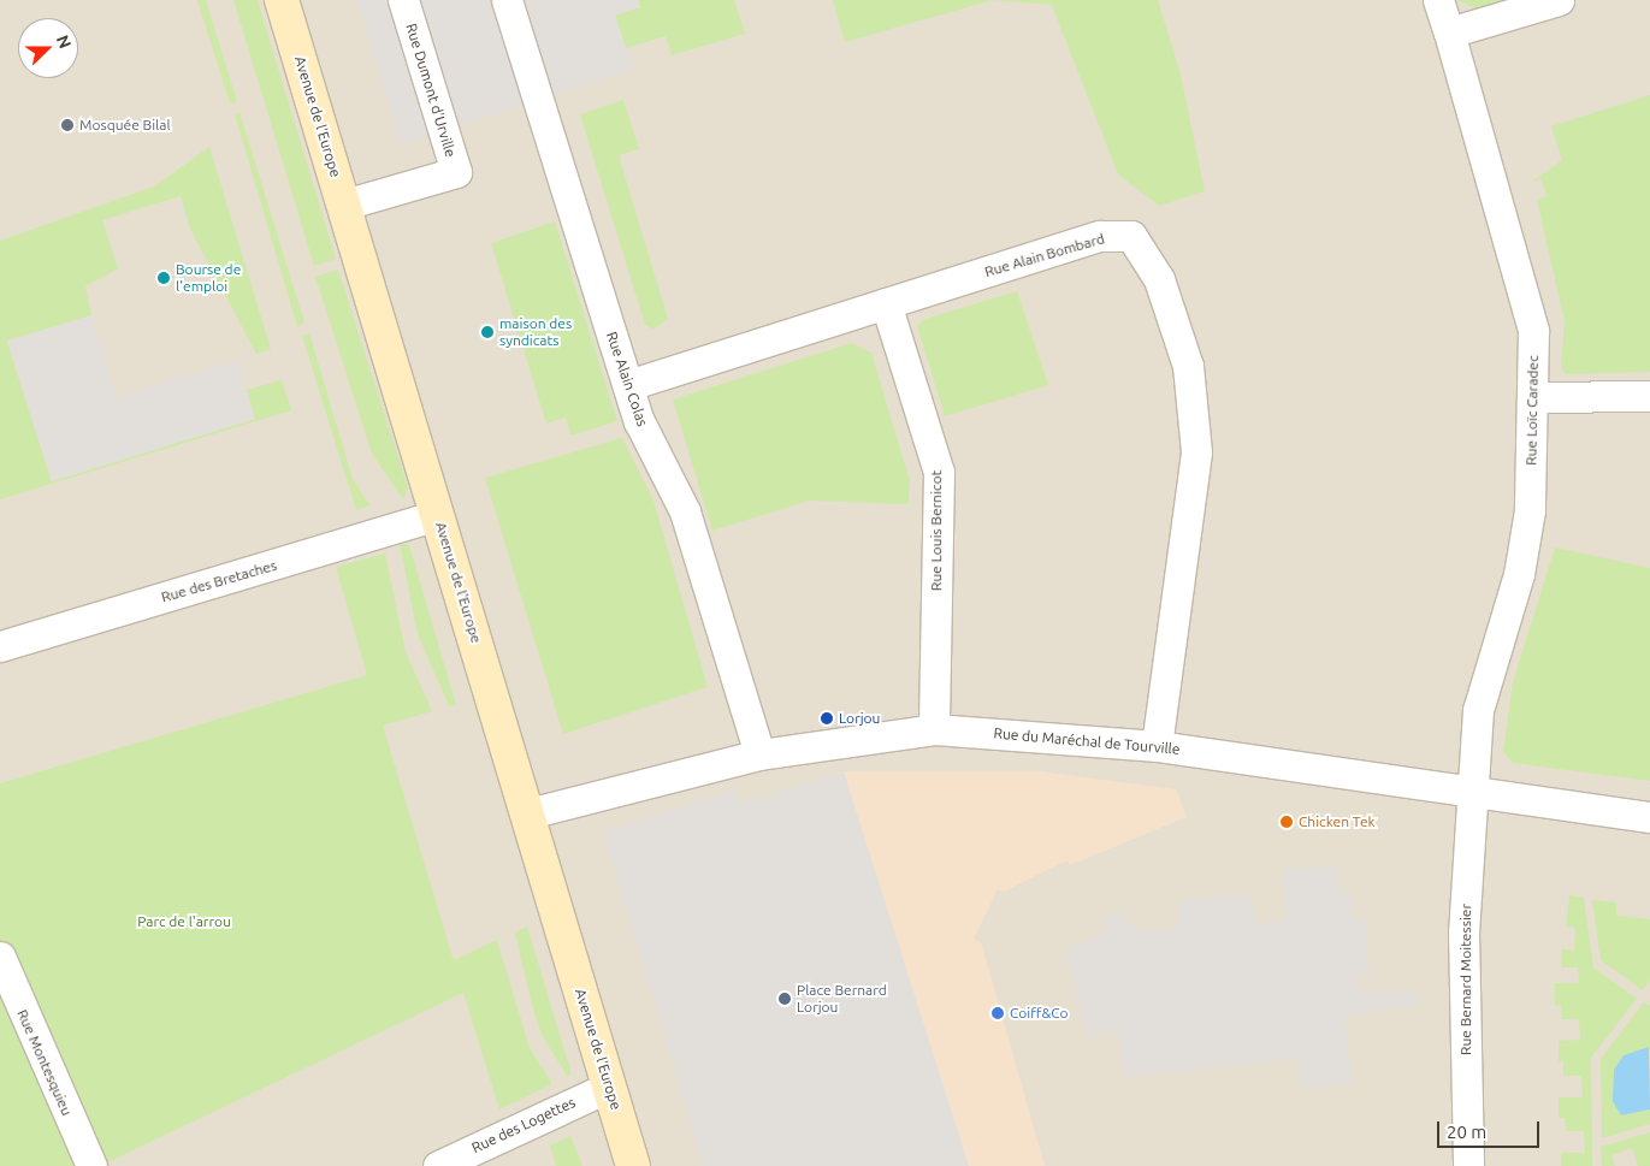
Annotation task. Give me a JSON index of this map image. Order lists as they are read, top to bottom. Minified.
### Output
{"streets":{"street":["Rue Dumont d'Urville","Avenue de l'Europe","Rue Alain Bombard","Rue Alain Colas","Rue Loïc Caradec","Rue Louis Bernicot","Rue des Bretaches","Rue du Maréchal de Tourville","Rue Bernard Moitessier","Rue Montesquieu","Rue des Logettes"]},"crossings":[["Rue Dumont d'Urville","Avenue de l'Europe"],["Avenue de l'Europe","Rue des Bretaches"],["Avenue de l'Europe","Rue du Maréchal de Tourville"],["Avenue de l'Europe","Rue des Logettes"],["Rue Alain Bombard","Rue Alain Colas"],["Rue Alain Bombard","Rue Louis Bernicot"],["Rue Alain Bombard","Rue du Maréchal de Tourville"],["Rue Alain Colas","Rue du Maréchal de Tourville"],["Rue Loïc Caradec","Rue du Maréchal de Tourville"],["Rue Loïc Caradec","Rue Bernard Moitessier"],["Rue Louis Bernicot","Rue du Maréchal de Tourville"],["Rue du Maréchal de Tourville","Rue Bernard Moitessier"]],"parks":["Parc de l'arrou"],"places":["Mosquée Bilal","Bourse de l'emploi","maison des syndicats","Lorjou","Chicken Tek","Place Bernard Lorjou","Coiff&Co"],"scale_bar":"20 m","north":"right"}
